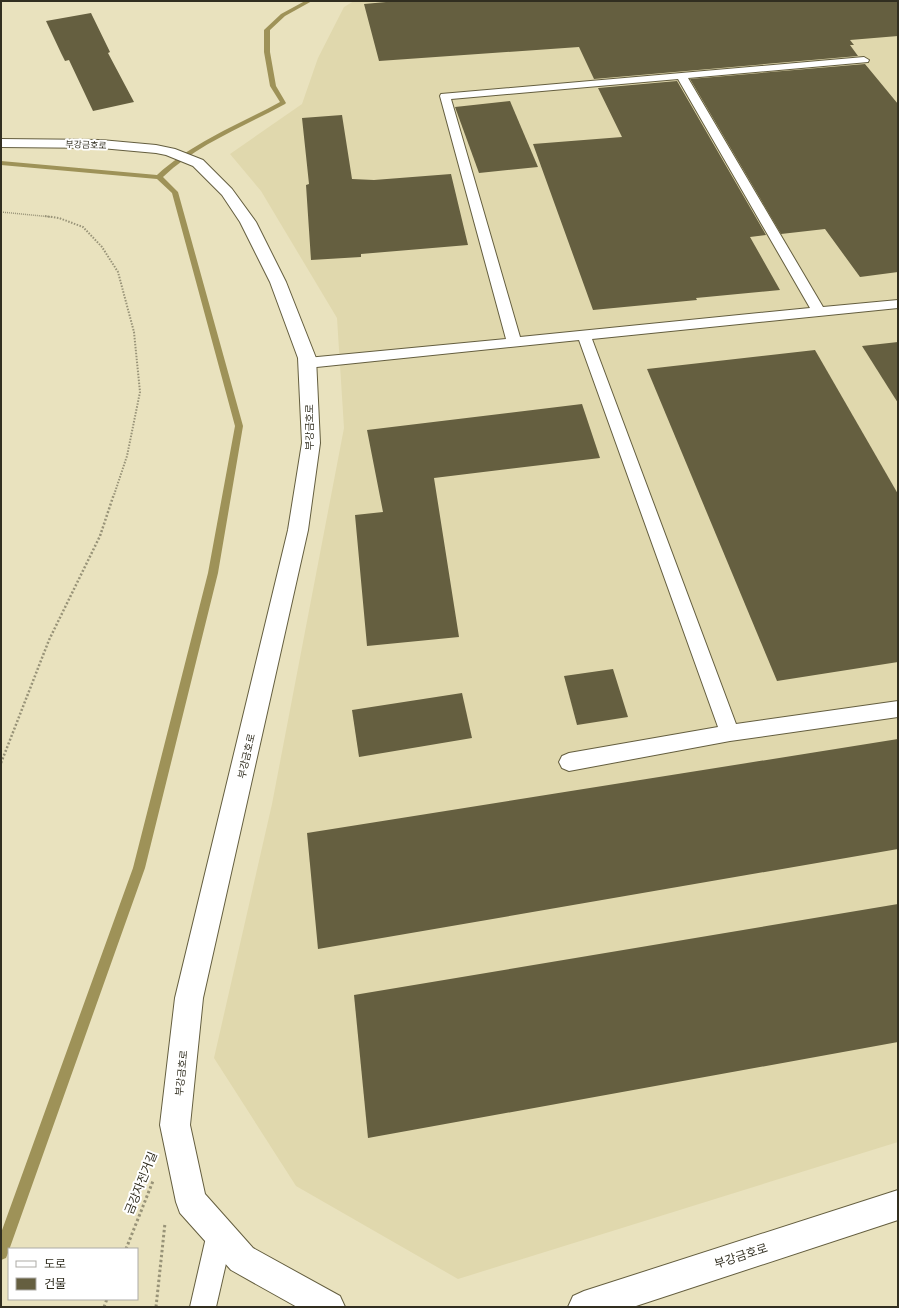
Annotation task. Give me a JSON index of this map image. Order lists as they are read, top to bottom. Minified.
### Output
{"streets":{"street":["부강금호로"],"path":["금강자전거길"]},"legend":["도로","건물"]}
